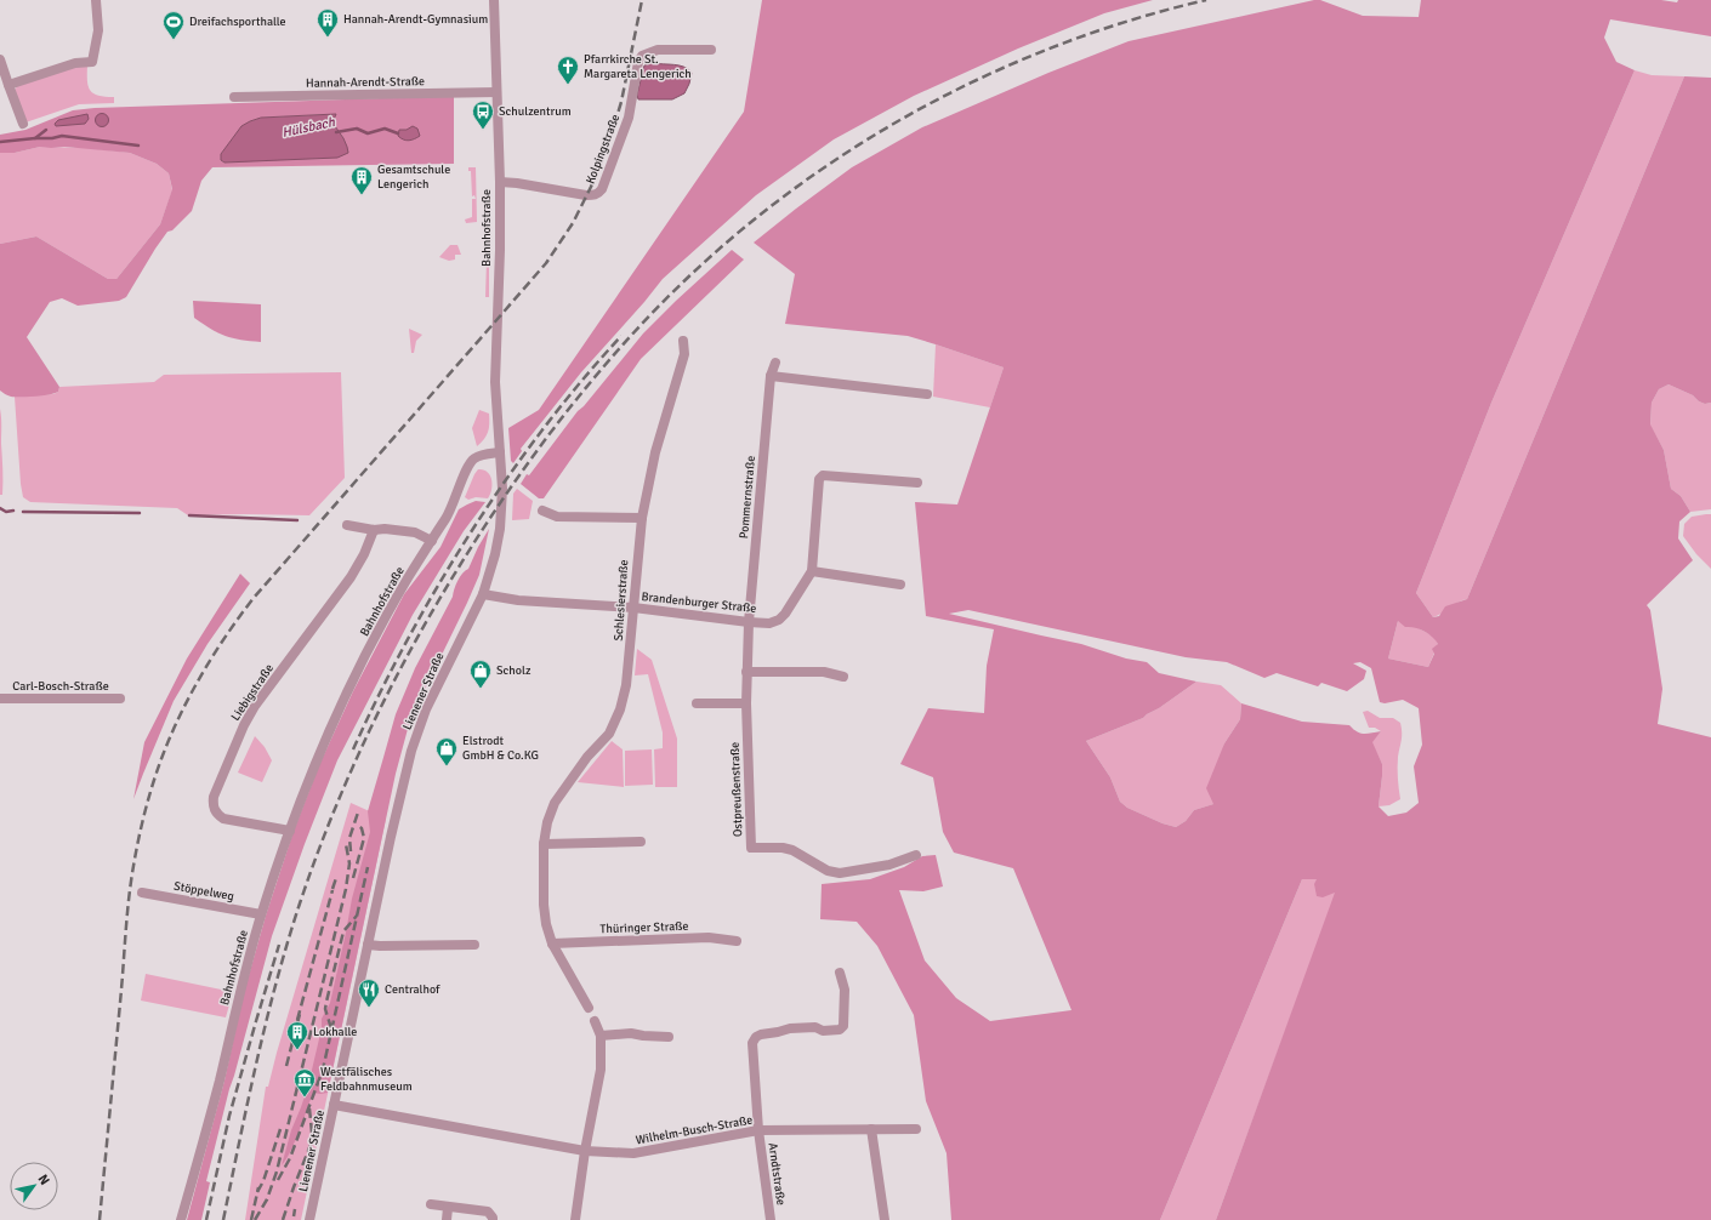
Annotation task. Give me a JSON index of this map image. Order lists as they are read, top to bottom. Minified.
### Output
{"streets":{"street":["Hannah-Arendt-Straße","Kolpingstraße","Bahnhofstraße","Pommernstraße","Schlesierstraße","Brandenburger Straße","Carl-Bosch-Straße","Lienener Straße","Liebigstraße","Ostpreußenstraße","Stöppelweg","Thüringer Straße","Wilhelm-Busch-Straße","Arndtstraße"]},"crossings":[["Hannah-Arendt-Straße","Bahnhofstraße"],["Kolpingstraße","Bahnhofstraße"],["Bahnhofstraße","Lienener Straße"],["Bahnhofstraße","Liebigstraße"],["Bahnhofstraße","Stöppelweg"],["Pommernstraße","Brandenburger Straße"],["Pommernstraße","Ostpreußenstraße"],["Schlesierstraße","Brandenburger Straße"],["Schlesierstraße","Thüringer Straße"],["Brandenburger Straße","Lienener Straße"],["Brandenburger Straße","Ostpreußenstraße"],["Lienener Straße","Wilhelm-Busch-Straße"],["Wilhelm-Busch-Straße","Arndtstraße"]],"water":["Hülsbach"],"places":{"building":["Hannah-Arendt-Gymnasium","Gesamtschule Lengerich","Lokhalle"],"sports":["Dreifachsporthalle"],"church":["Pfarrkirche St. Margareta Lengerich"],"bus stop":["Schulzentrum"],"shop":["Scholz","Elstrodt GmbH & Co.KG"],"restaurant":["Centralhof"],"museum":["Westfälisches Feldbahnmuseum"]},"north":"top right"}
